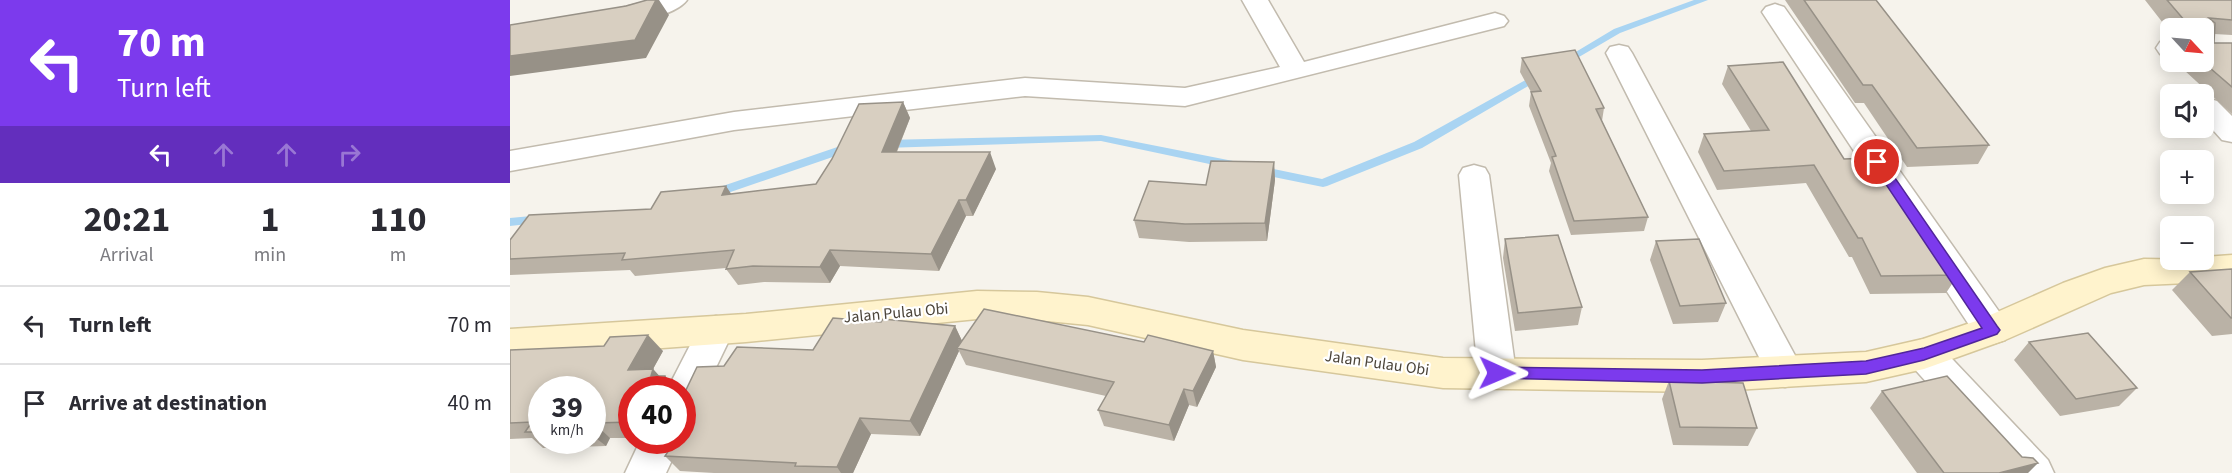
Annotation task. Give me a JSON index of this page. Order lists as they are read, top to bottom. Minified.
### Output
{"streets":{"street":["Jalan Pulau Obi"]},"north":"bottom right","page":{"turn":["70 m","Turn left"],"map_buttons":["+","−"],"eta":["20:21","Arrival","1","min","110","m"],"list":[{"name":"Turn left","value":"70 m"},{"name":"Arrive at destination","value":"40 m"}],"speed":"39 km/h","limit":"40"}}
